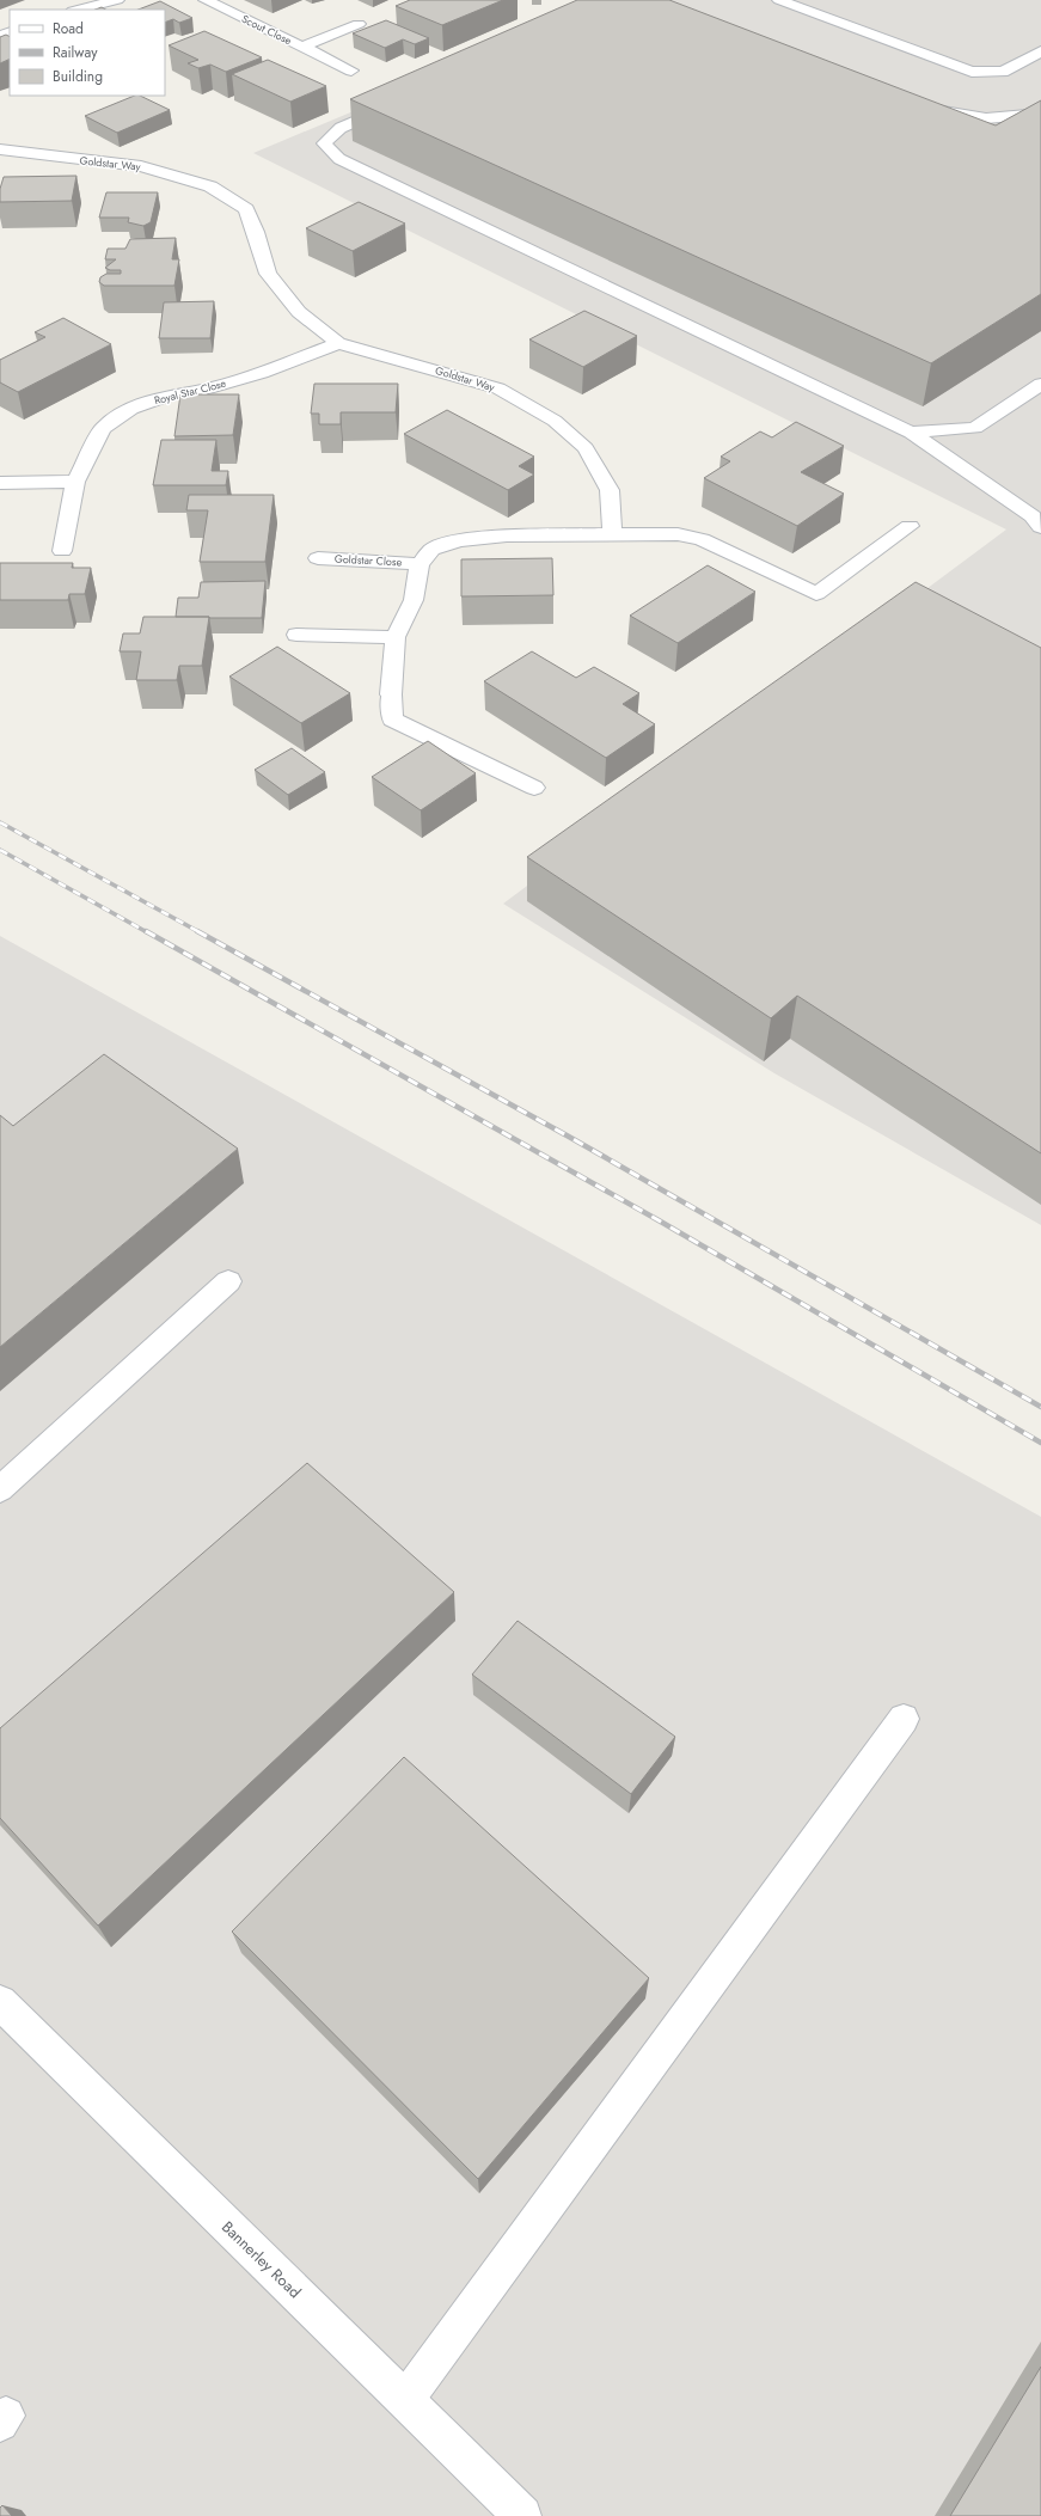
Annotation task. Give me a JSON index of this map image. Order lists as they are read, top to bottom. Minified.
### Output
{"streets":{"street":["Scout Close","Goldstar Way","Royal Star Close","Goldstar Close","Bannerley Road"]},"crossings":[["Goldstar Way","Royal Star Close"]],"legend":["Road","Railway","Building"]}
